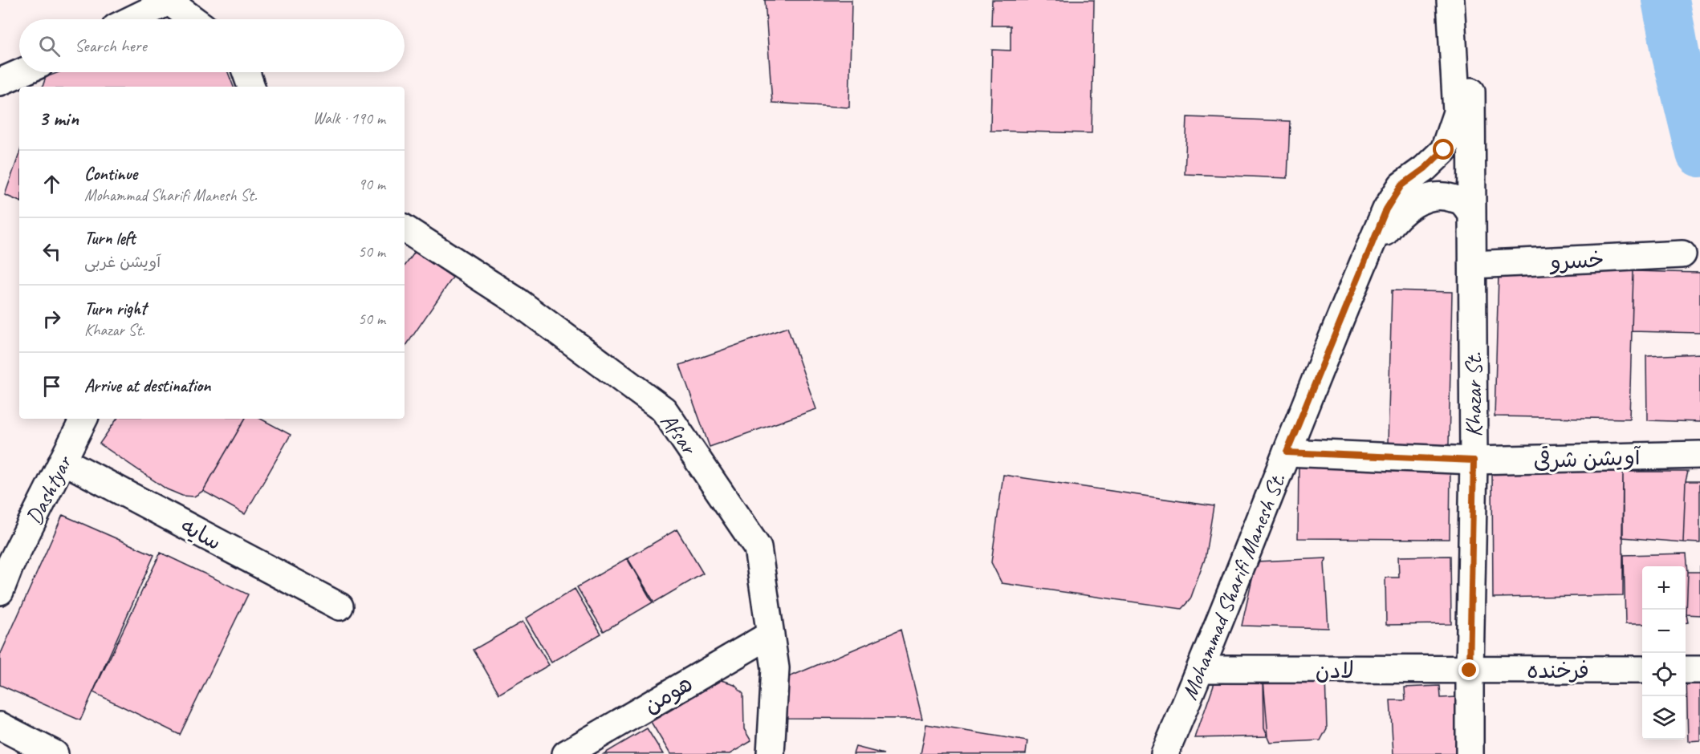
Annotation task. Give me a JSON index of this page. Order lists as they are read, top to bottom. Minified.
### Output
{"streets":{"street":["خسرو","Khazar St.","Afsar","آویشن شرقی","Dashtyar","سایه","Mohammad Sharifi Manesh St.","لادن","فرخنده","هومن"]},"crossings":[["خسرو","Khazar St."],["Khazar St.","آویشن شرقی"],["Khazar St.","لادن"],["Khazar St.","فرخنده"],["Afsar","هومن"],["آویشن شرقی","Mohammad Sharifi Manesh St."],["Dashtyar","سایه"],["Mohammad Sharifi Manesh St.","لادن"],["لادن","فرخنده"]],"page":{"search":"Search here","heading":["3 min","Walk · 190 m"],"list":[["Continue","Mohammad Sharifi Manesh St.","90 m"],["Turn left","آویشن غربی","50 m"],["Turn right","Khazar St.","50 m"],"Arrive at destination"],"map_buttons":["+","−"]}}
